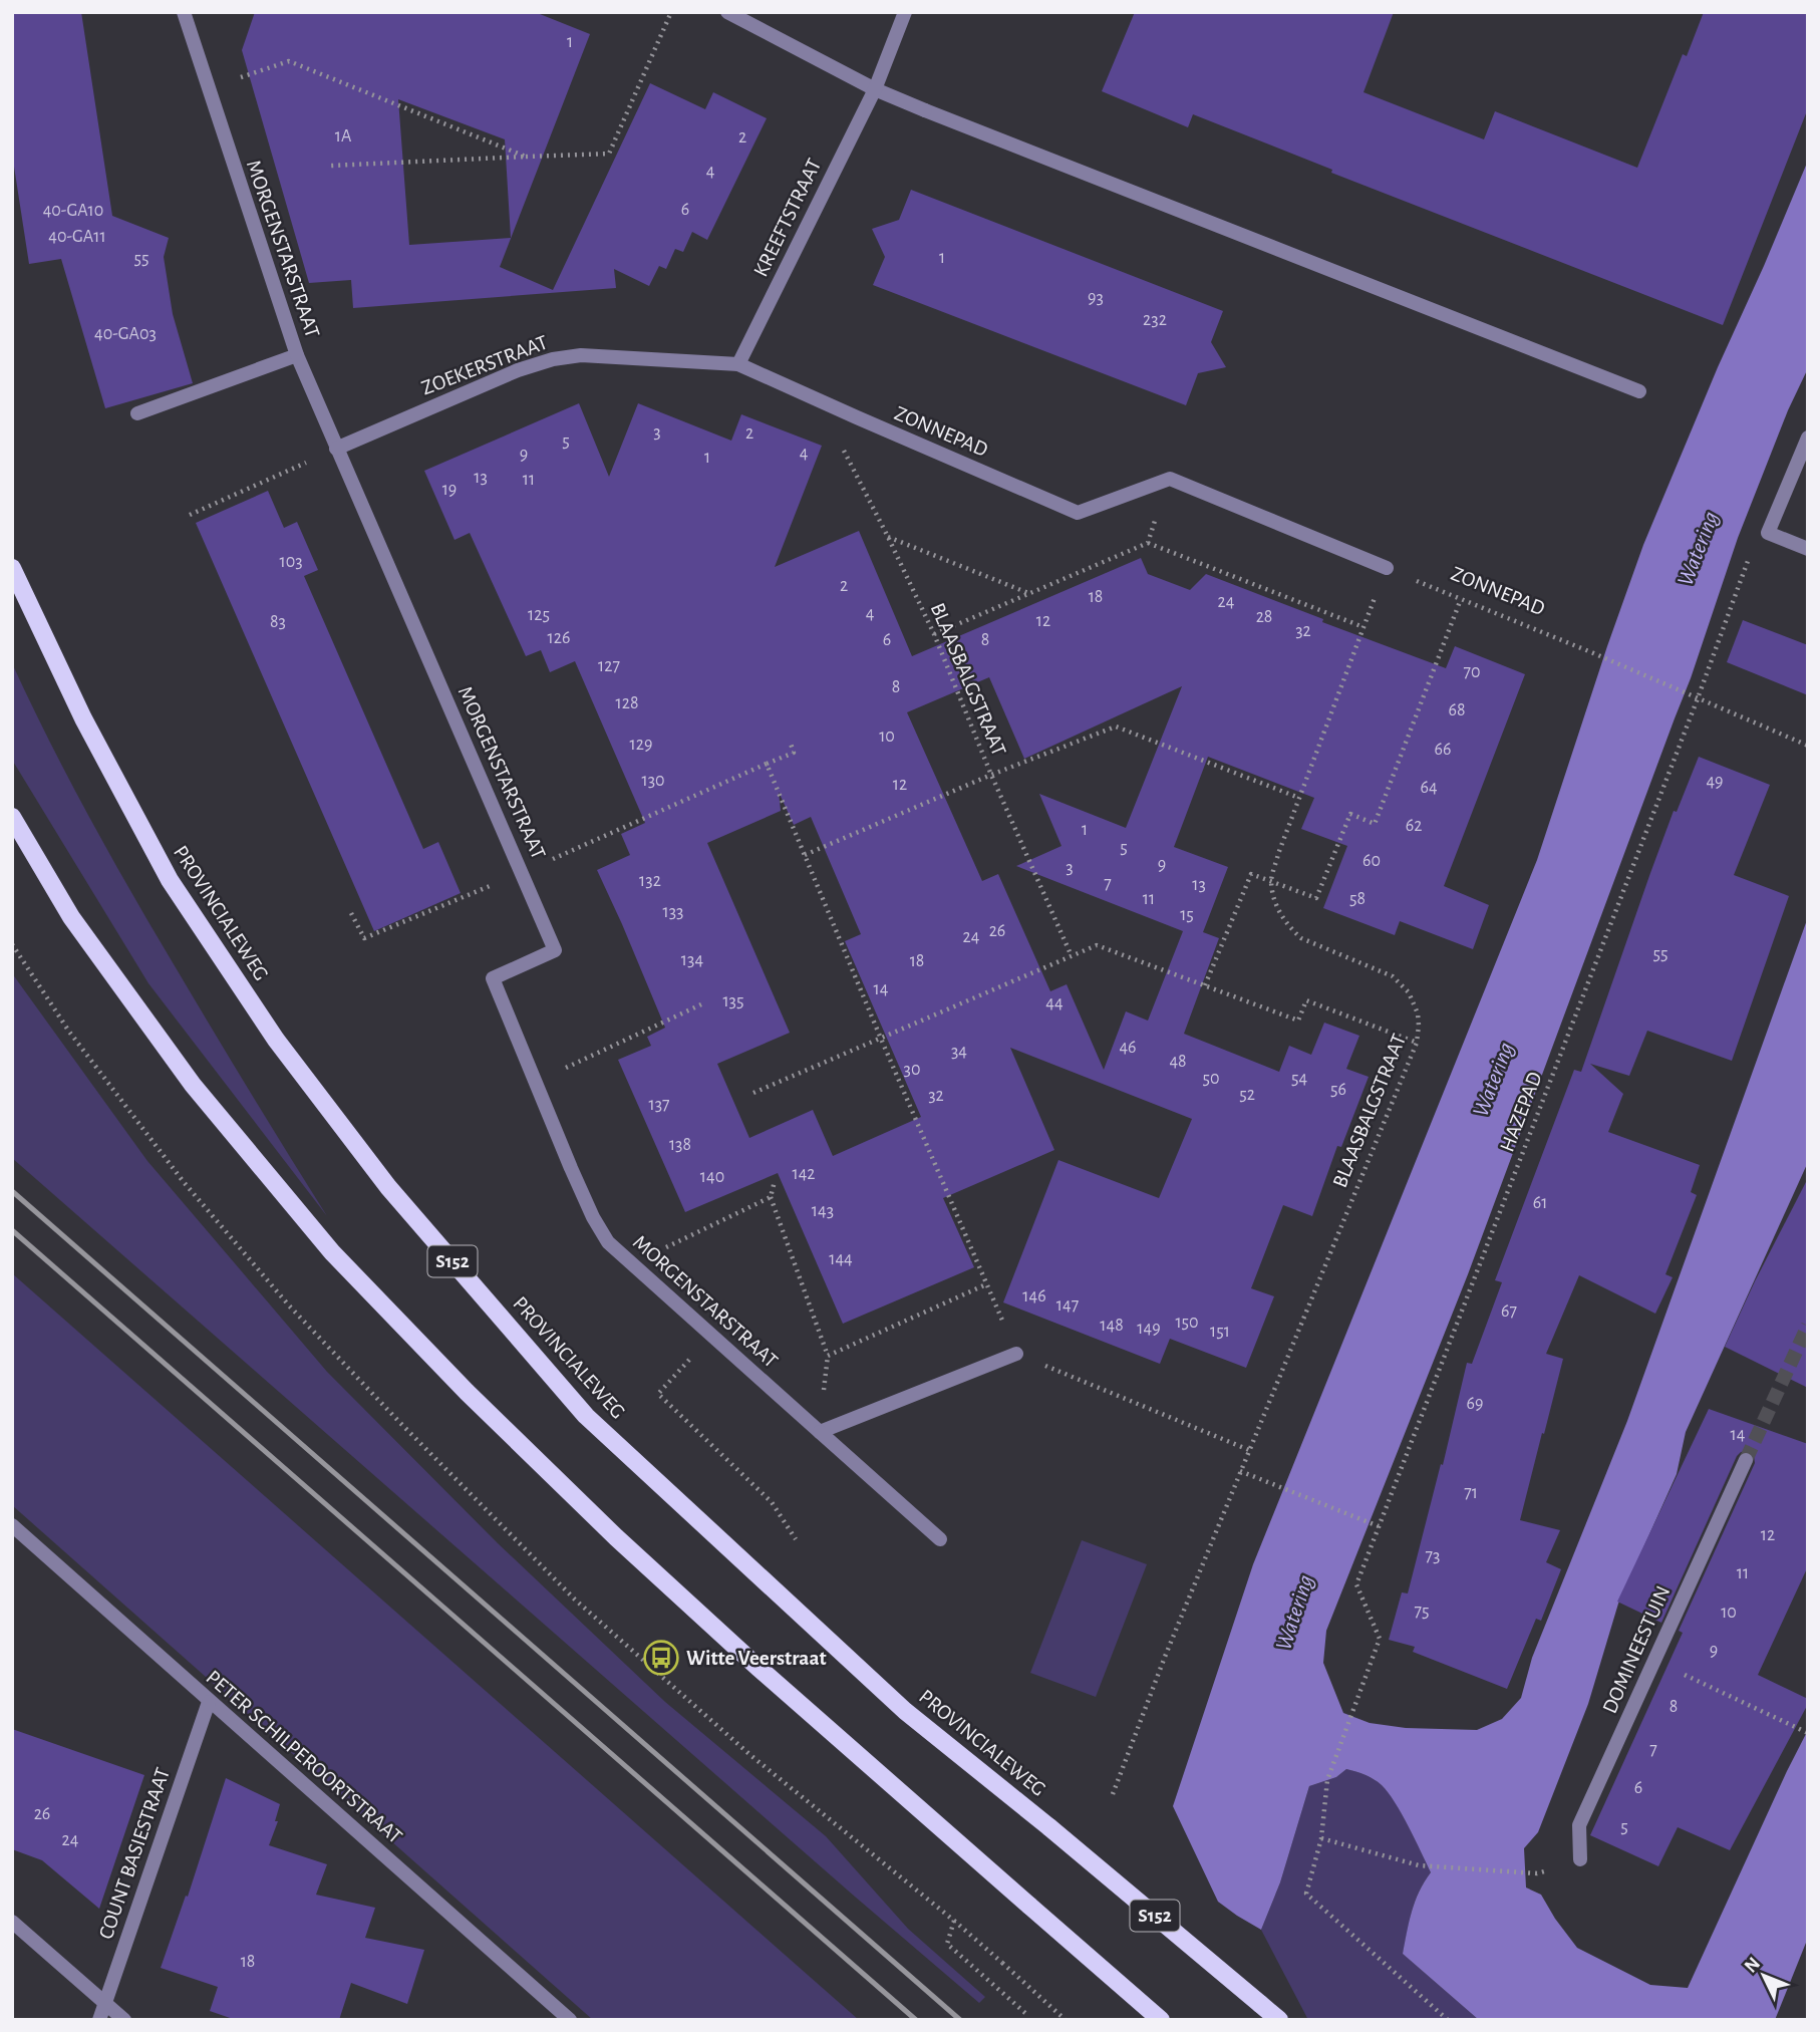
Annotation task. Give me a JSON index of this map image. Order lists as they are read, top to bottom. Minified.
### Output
{"streets":{"main road":["PROVINCIALEWEG","S152"],"street":["KREEFTSTRAAT","MORGENSTARSTRAAT","ZOEKERSTRAAT","ZONNEPAD","DOMINEESTUIN","PETER SCHILPEROORTSTRAAT","COUNT BASIESTRAAT"],"path":["BLAASBALGSTRAAT","HAZEPAD"]},"crossings":[["KREEFTSTRAAT","ZOEKERSTRAAT"],["KREEFTSTRAAT","ZONNEPAD"],["MORGENSTARSTRAAT","ZOEKERSTRAAT"],["ZOEKERSTRAAT","ZONNEPAD"],["ZONNEPAD","BLAASBALGSTRAAT"],["ZONNEPAD","HAZEPAD"],["PETER SCHILPEROORTSTRAAT","COUNT BASIESTRAAT"]],"water":["Watering"],"places":{"bus stop":["Witte Veerstraat"]},"house_numbers":["1","1A","2","4","6","40-GA10","40-GA11","1","55","93","232","40-GA03","3","2","5","4","9","1","13","11","19","103","2","18","24","4","125","28","12","83","32","126","6","8","127","70","8","128","68","10","129","66","130","49","12","64","62","1","5","60","9","3","132","7","13","11","58","133","15","26","24","55","134","18","14","135","44","46","34","48","30","50","54","56","52","32","137","138","142","140","61","143","144","146","147","67","150","148","149","151","69","14","71","12","73","11","75","10","9","8","7","6","26","5","24","18"],"north":"top left"}
